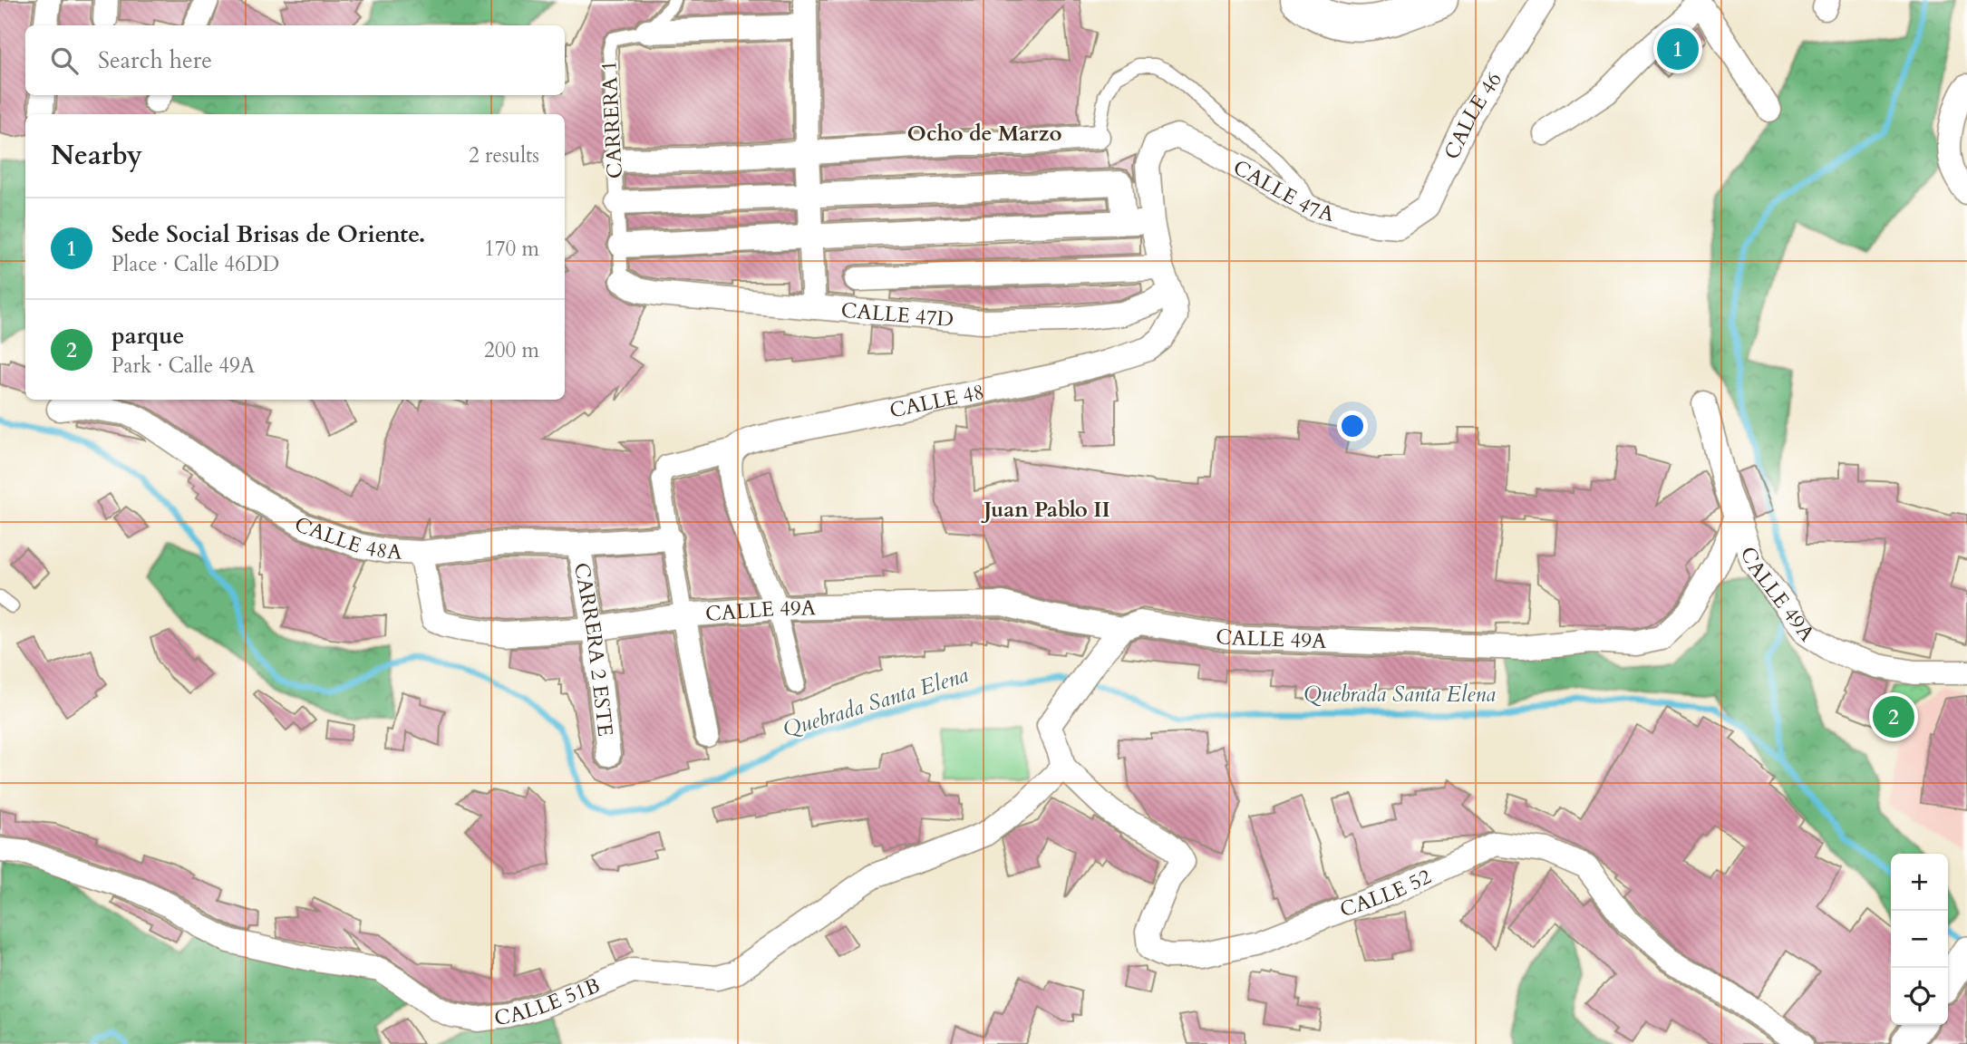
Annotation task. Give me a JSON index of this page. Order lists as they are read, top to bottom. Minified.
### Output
{"streets":{"street":["CALLE 46","CALLE 47A","CALLE 47D","CALLE 48","CALLE 48A","CALLE 49A","CARRERA 2 ESTE","CALLE 52","CALLE 51B"],"lane":["CARRERA 1"]},"crossings":[["CALLE 46","CALLE 47A"],["CARRERA 1","CALLE 47D"],["CALLE 47D","CALLE 48"],["CALLE 48A","CALLE 49A"],["CALLE 48A","CARRERA 2 ESTE"],["CALLE 49A","CARRERA 2 ESTE"],["CALLE 52","CALLE 51B"]],"districts":["Ocho de Marzo","Juan Pablo II"],"water":["Quebrada Santa Elena"],"page":{"pins":["1","2"],"search":"Search here","heading":["Nearby","2 results"],"list":[{"mark":"1","name":"Sede Social Brisas de Oriente.","note":"Place · Calle 46DD","value":"170 m"},{"mark":"2","name":"parque","note":"Park · Calle 49A","value":"200 m"}],"map_buttons":["+","−"]}}
